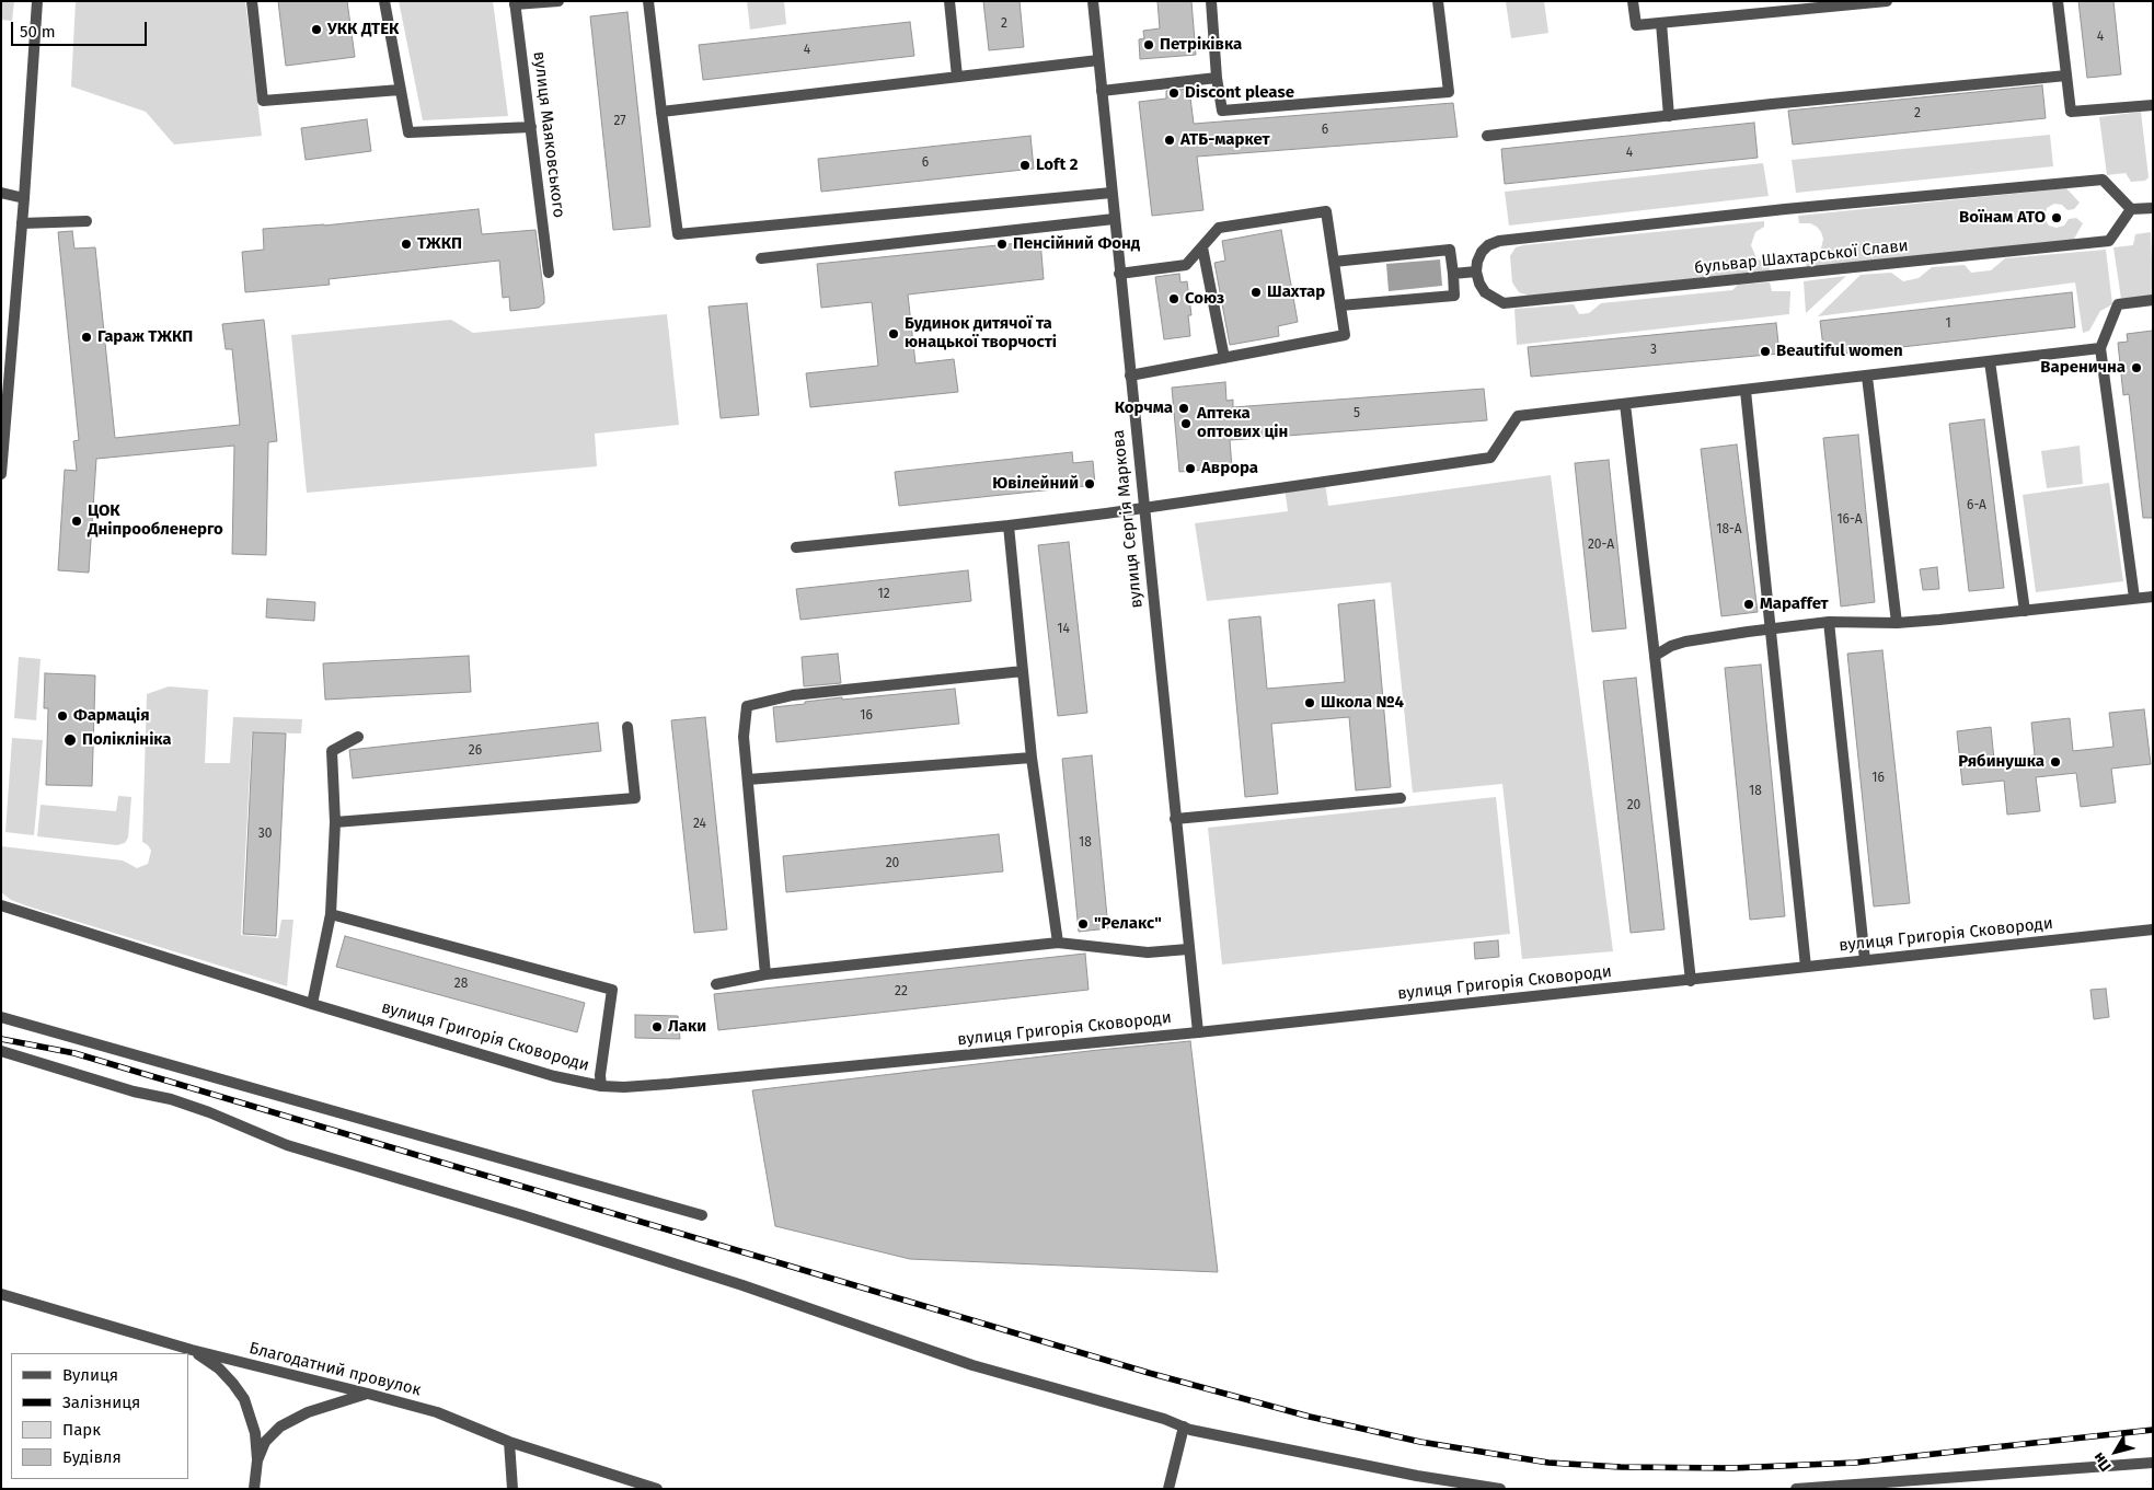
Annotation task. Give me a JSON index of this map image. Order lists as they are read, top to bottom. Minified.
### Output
{"streets":{"street":["вулиця Маяковського","бульвар Шахтарської Слави","вулиця Сергія Маркова","вулиця Григорія Сковороди","Благодатний провулок"]},"crossings":[["вулиця Сергія Маркова","вулиця Григорія Сковороди"]],"places":["УКК ДТЕК","Петріківка","Discont please","АТБ-маркет","Loft 2","Воїнам АТО","ТЖКП","Пенсійний Фонд","Шахтар","Союз","Будинок дитячої та юнацької творчості","Гараж ТЖКП","Beautiful women","Варенична","Корчма","Аптека оптових цін","Аврора","Ювілейний","ЦОК Дніпрообленерго","Мараffет","Школа №4","Фармація","Поліклініка","Рябинушка","\"Релакс\"","Лаки"],"house_numbers":["2","4","4","2","27","6","4","6","1","3","5","6-А","16-А","18-А","20-А","12","14","16","26","16","18","20","24","30","18","20","28","22"],"legend":["Вулиця","Залізниця","Парк","Будівля"],"scale_bar":"50 m","north":"bottom left"}
